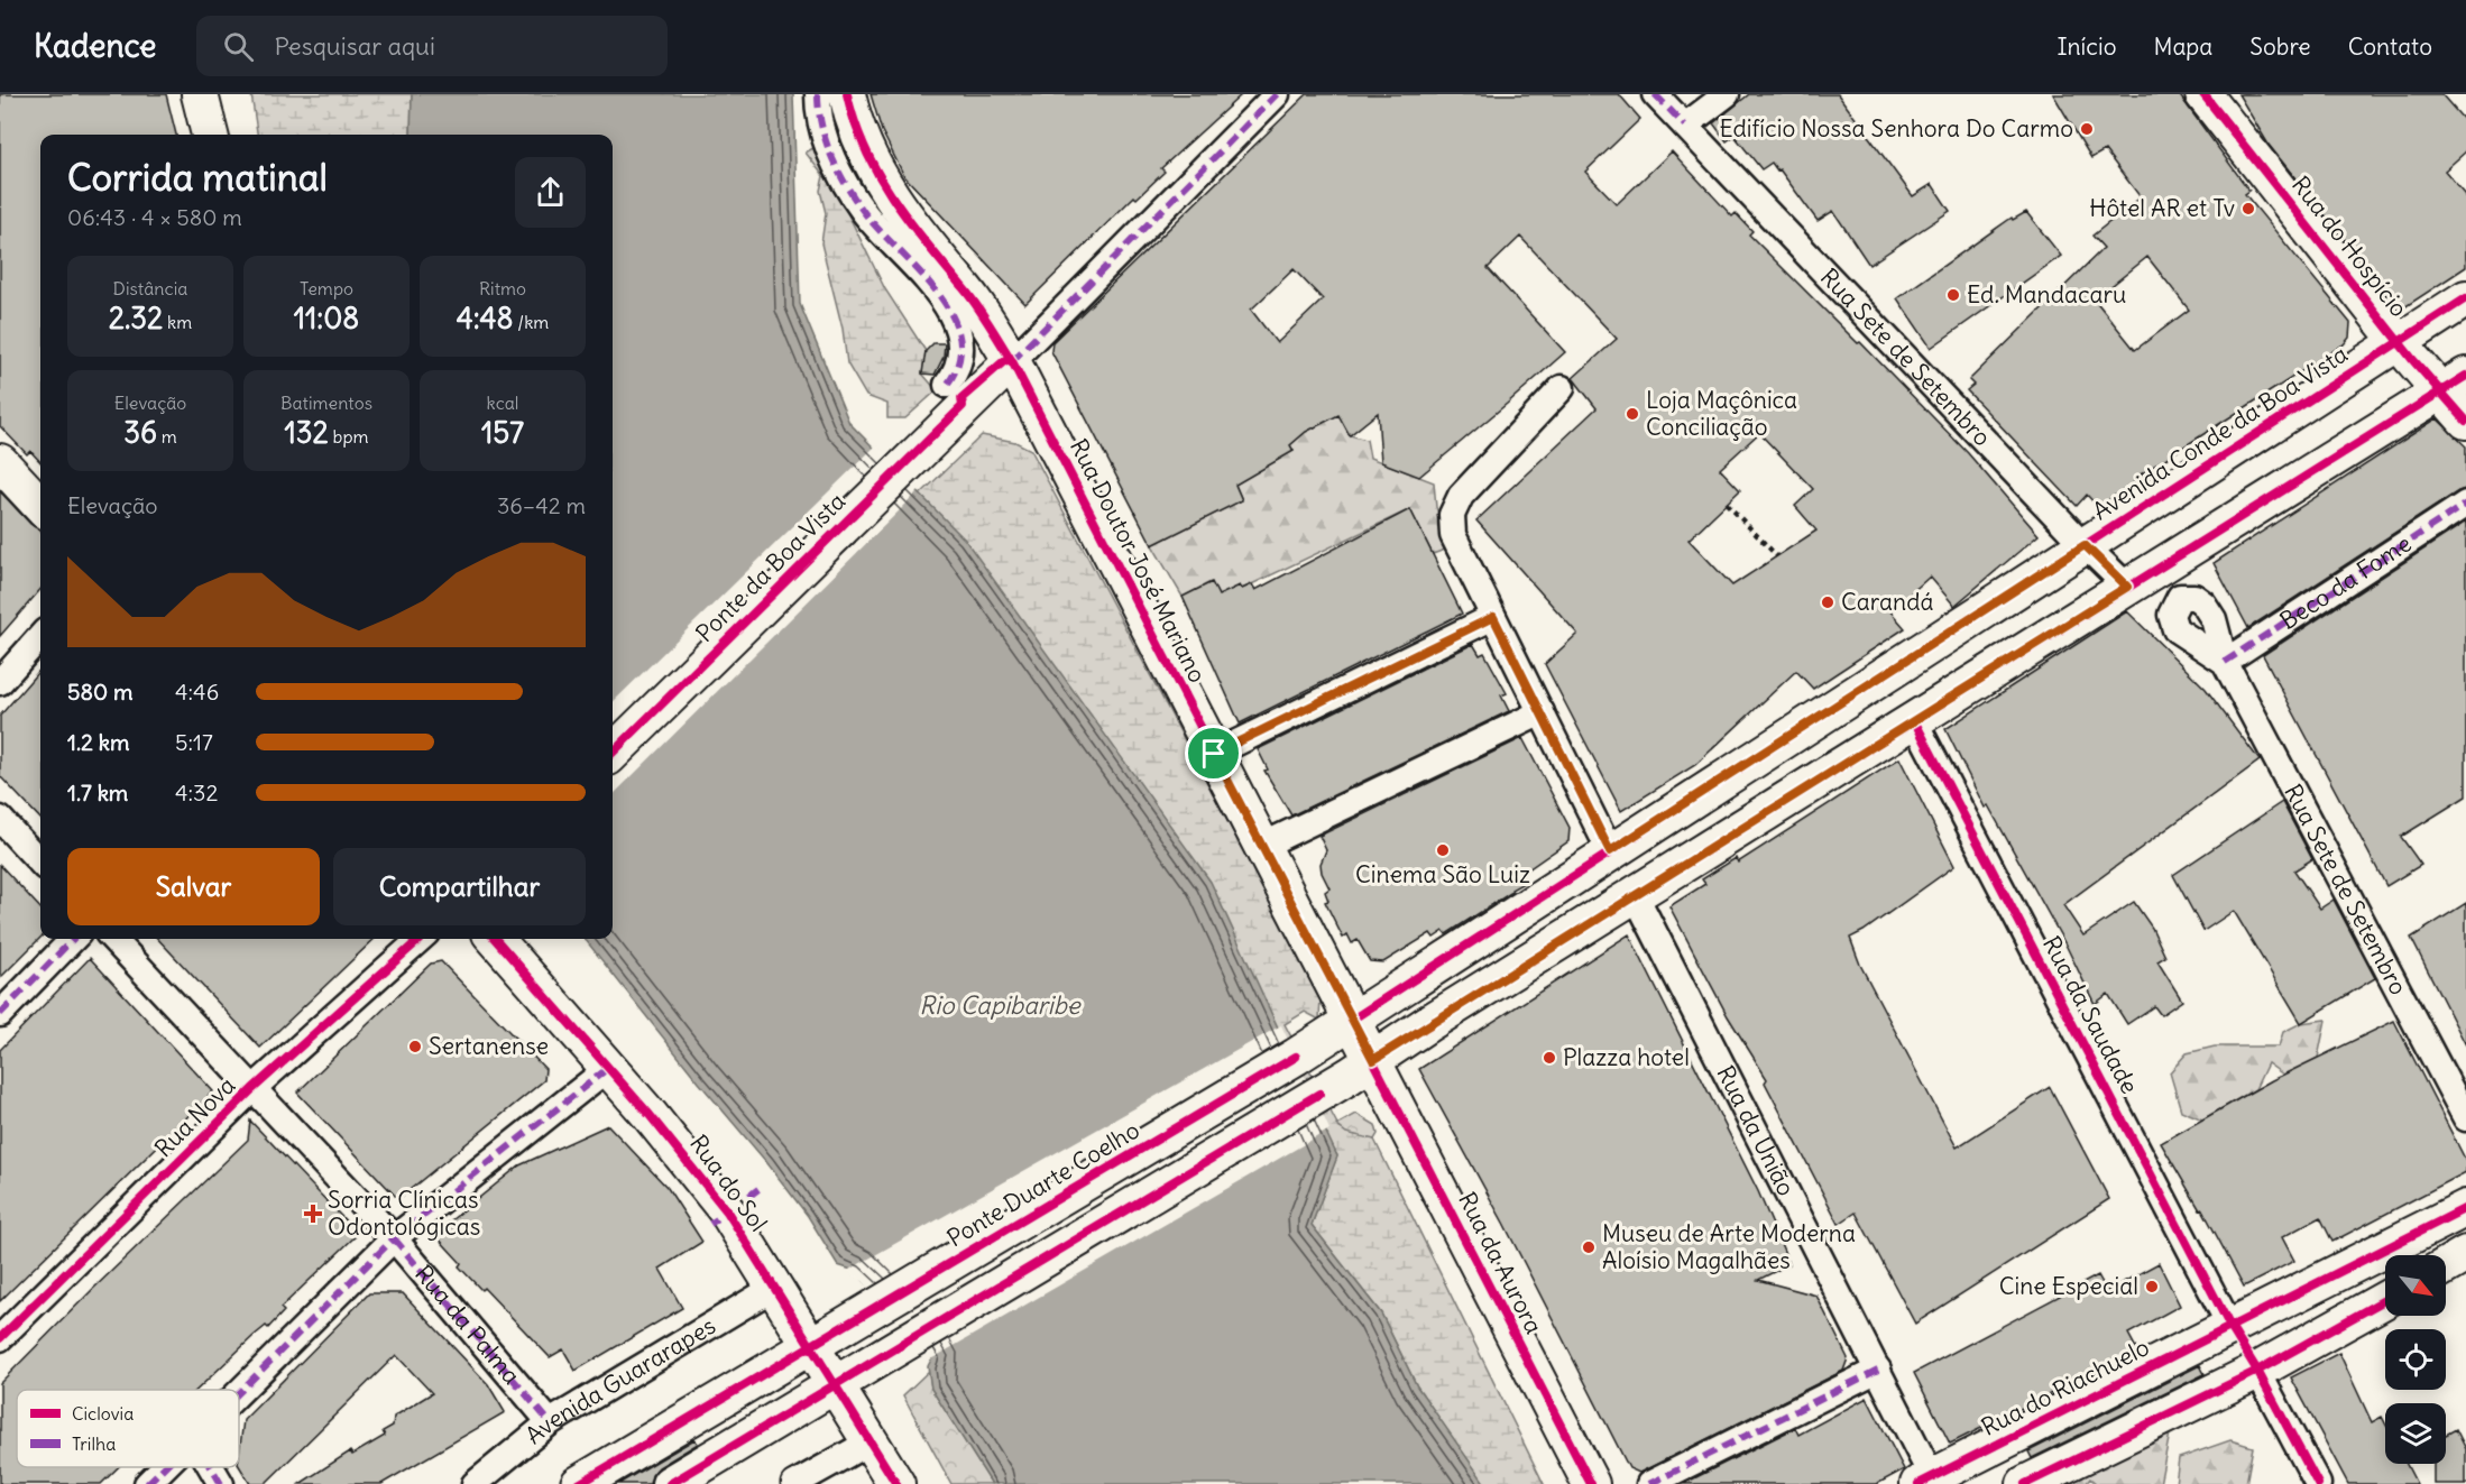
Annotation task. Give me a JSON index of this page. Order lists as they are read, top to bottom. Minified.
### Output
{"streets":{"main road":["Rua do Hospício","Avenida Conde da Boa Vista","Rua Doutor José Mariano","Ponte da Boa Vista","Rua do Sol","Ponte Duarte Coelho","Rua da Aurora","Rua do Riachuelo"],"street":["Rua Sete de Setembro","Beco da Fome","Rua da Saudade","Rua Nova","Rua da União","Rua da Palma","Avenida Guararapes"]},"crossings":[["Rua do Hospício","Avenida Conde da Boa Vista"],["Rua Sete de Setembro","Avenida Conde da Boa Vista"],["Rua Sete de Setembro","Beco da Fome"],["Avenida Conde da Boa Vista","Rua Doutor José Mariano"],["Avenida Conde da Boa Vista","Ponte Duarte Coelho"],["Rua Doutor José Mariano","Ponte da Boa Vista"],["Rua Doutor José Mariano","Rua da Aurora"],["Rua da Saudade","Rua do Riachuelo"],["Rua Nova","Rua da Palma"],["Rua da União","Rua do Riachuelo"],["Rua do Sol","Ponte Duarte Coelho"],["Rua do Sol","Avenida Guararapes"],["Rua da Palma","Avenida Guararapes"]],"water":["Rio Capibaribe"],"places":{"other":["Edifício Nossa Senhora Do Carmo","Hôtel AR et Tv","Ed. Mandacaru","Loja Maçônica Conciliação","Carandá","Cinema São Luiz","Sertanense","Plazza hotel","Museu de Arte Moderna Aloísio Magalhães","Cine Especial"],"health":["Sorria Clínicas Odontológicas"]},"legend":["Ciclovia","Trilha"],"north":"bottom right","page":{"header":"Kadence","search":"Pesquisar aqui","nav":["Início","Mapa","Sobre","Contato"],"heading":["Corrida matinal","06:43 · 4 × 580 m"],"stats":[["Distância","2.32 km"],["Tempo","11:08"],["Ritmo","4:48 /km"],["Elevação","36 m"],["Batimentos","132 bpm"],["kcal","157"]],"chart":["Elevação","36–42 m"],"list":[{"name":"580 m","note":"4:46"},{"name":"1.2 km","note":"5:17"},{"name":"1.7 km","note":"4:32"}],"buttons":["Salvar","Compartilhar"]}}
